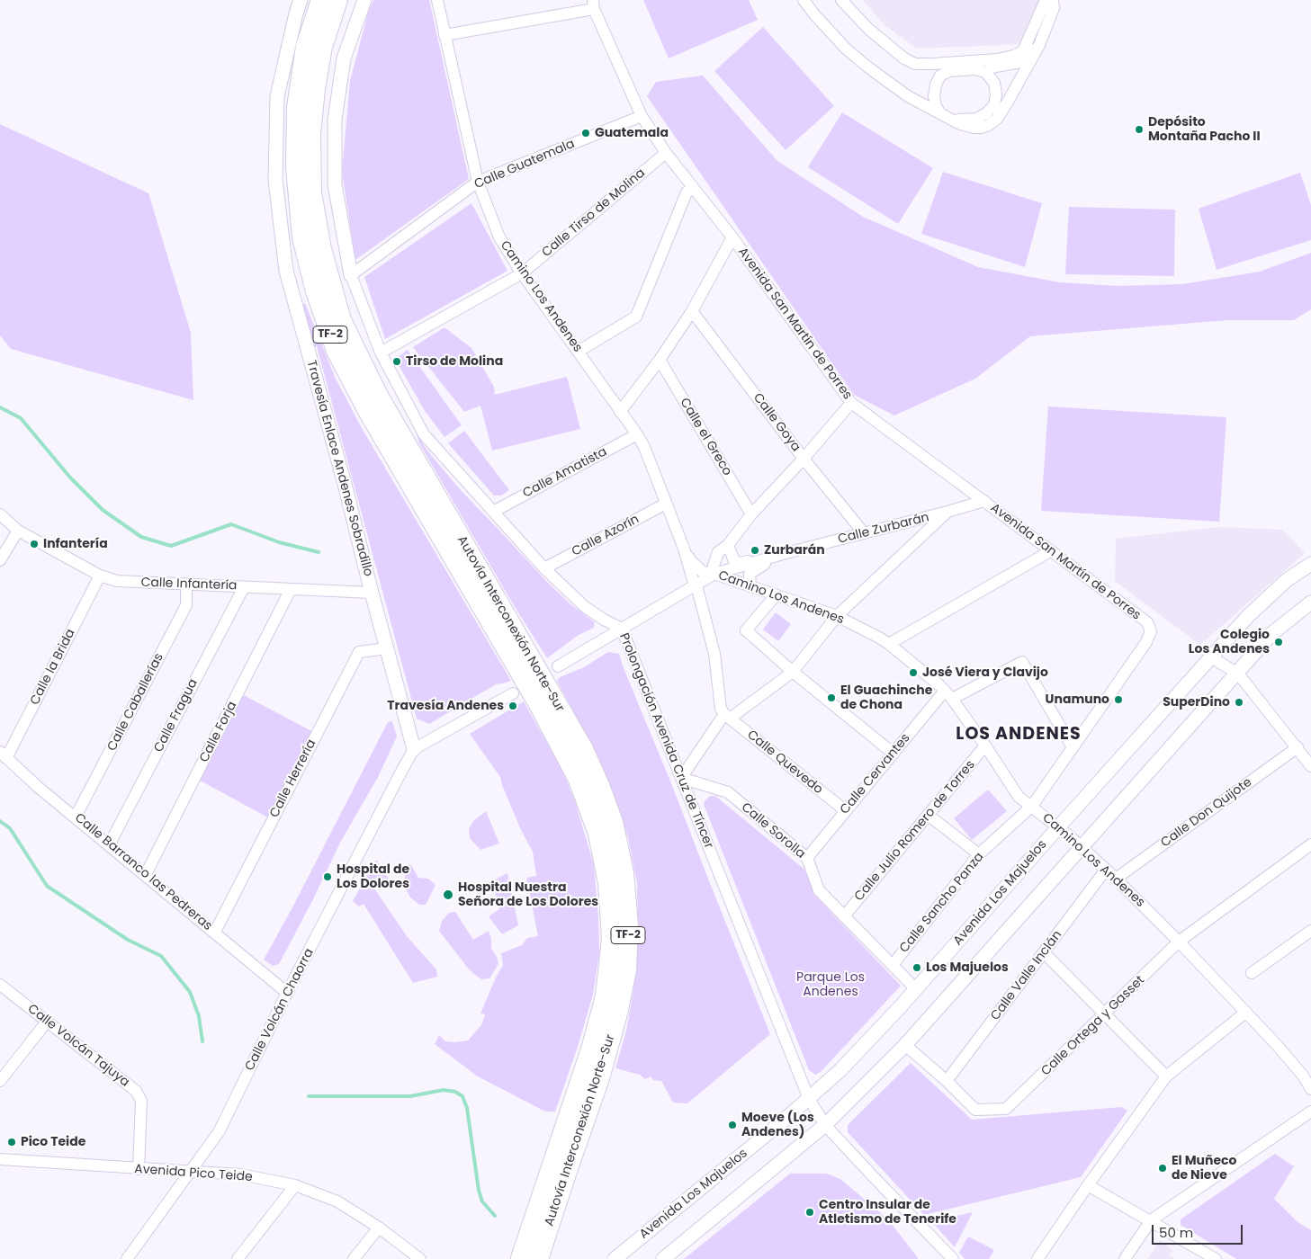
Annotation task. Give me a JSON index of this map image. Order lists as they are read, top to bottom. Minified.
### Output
{"streets":{"highway":["TF-2","Autovía Interconexión Norte-Sur"],"street":["Calle Guatemala","Calle Tirso de Molina","Camino Los Andenes","Avenida San Martín de Porres","Calle Goya","Calle el Greco","Travesía Enlace Andenes Sobradillo","Calle Amatista","Calle Zurbarán","Calle Azorín","Calle Infantería","Calle la Brida","Calle Caballerías","Calle Fragua","Calle Forja","Prolongación Avenida Cruz de Tíncer","Calle Quevedo","Calle Cervantes","Calle Herrería","Calle Don Quijote","Calle Sorolla","Calle Julio Romero de Torres","Calle Barranco las Pedreras","Avenida Los Majuelos","Calle Sancho Panza","Calle Valle Inclán","Calle Volcán Chaorra","Calle Ortega y Gasset","Calle Volcán Tajuya","Avenida Pico Teide"]},"crossings":[["Calle Guatemala","Camino Los Andenes"],["Calle Guatemala","Avenida San Martín de Porres"],["Calle Guatemala","Prolongación Avenida Cruz de Tíncer"],["Calle Tirso de Molina","Camino Los Andenes"],["Calle Tirso de Molina","Avenida San Martín de Porres"],["Calle Tirso de Molina","Prolongación Avenida Cruz de Tíncer"],["Camino Los Andenes","Calle Amatista"],["Camino Los Andenes","Calle Zurbarán"],["Camino Los Andenes","Calle Azorín"],["Camino Los Andenes","Calle Quevedo"],["Camino Los Andenes","Calle Cervantes"],["Camino Los Andenes","Calle Don Quijote"],["Camino Los Andenes","Calle Julio Romero de Torres"],["Camino Los Andenes","Avenida Los Majuelos"],["Camino Los Andenes","Calle Sancho Panza"],["Camino Los Andenes","Calle Valle Inclán"],["Camino Los Andenes","Calle Ortega y Gasset"],["Avenida San Martín de Porres","Calle Zurbarán"],["Avenida San Martín de Porres","Calle Sancho Panza"],["Calle Goya","Calle Zurbarán"],["Travesía Enlace Andenes Sobradillo","Calle Infantería"],["Travesía Enlace Andenes Sobradillo","Calle Herrería"],["Travesía Enlace Andenes Sobradillo","Calle Volcán Chaorra"],["Calle Amatista","Prolongación Avenida Cruz de Tíncer"],["Calle Zurbarán","Prolongación Avenida Cruz de Tíncer"],["Calle Azorín","Prolongación Avenida Cruz de Tíncer"],["Calle Infantería","Calle la Brida"],["Calle Infantería","Calle Caballerías"],["Calle Infantería","Calle Fragua"],["Calle Infantería","Calle Forja"],["Calle la Brida","Calle Barranco las Pedreras"],["Calle Caballerías","Calle Barranco las Pedreras"],["Calle Fragua","Calle Barranco las Pedreras"],["Calle Forja","Calle Barranco las Pedreras"],["Prolongación Avenida Cruz de Tíncer","Calle Sorolla"],["Prolongación Avenida Cruz de Tíncer","Avenida Los Majuelos"],["Calle Quevedo","Calle Cervantes"],["Calle Cervantes","Calle Sorolla"],["Calle Herrería","Calle Barranco las Pedreras"],["Calle Sorolla","Calle Julio Romero de Torres"],["Calle Sorolla","Avenida Los Majuelos"],["Calle Sorolla","Calle Sancho Panza"],["Calle Barranco las Pedreras","Calle Volcán Chaorra"],["Calle Valle Inclán","Calle Ortega y Gasset"],["Calle Volcán Chaorra","Avenida Pico Teide"],["Calle Volcán Tajuya","Avenida Pico Teide"]],"districts":["LOS ANDENES"],"parks":["Parque Los Andenes"],"places":["Depósito Montaña Pacho II","Guatemala","Tirso de Molina","Infantería","Zurbarán","Colegio Los Andenes","José Viera y Clavijo","El Guachinche de Chona","Unamuno","SuperDino","Travesía Andenes","Hospital de Los Dolores","Hospital Nuestra Señora de Los Dolores","Los Majuelos","Moeve (Los Andenes)","Pico Teide","El Muñeco de Nieve","Centro Insular de Atletismo de Tenerife"],"scale_bar":"50 m"}
